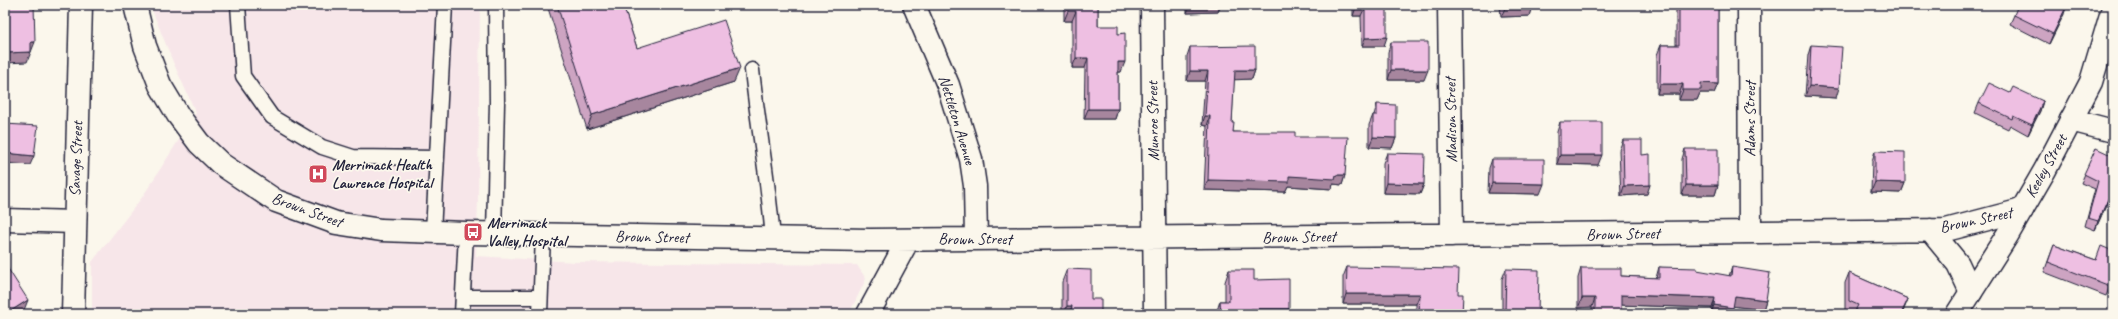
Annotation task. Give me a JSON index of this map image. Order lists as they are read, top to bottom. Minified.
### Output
{"streets":{"street":["Adams Street","Nettleton Avenue","Madison Street","Munroe Street","Savage Street","Keeley Street","Brown Street"]},"crossings":[["Adams Street","Brown Street"],["Nettleton Avenue","Brown Street"],["Madison Street","Brown Street"],["Munroe Street","Brown Street"],["Keeley Street","Brown Street"]],"places":{"hospital":["Merrimack Health Lawrence Hospital"],"bus stop":["Merrimack Valley Hospital"]}}
